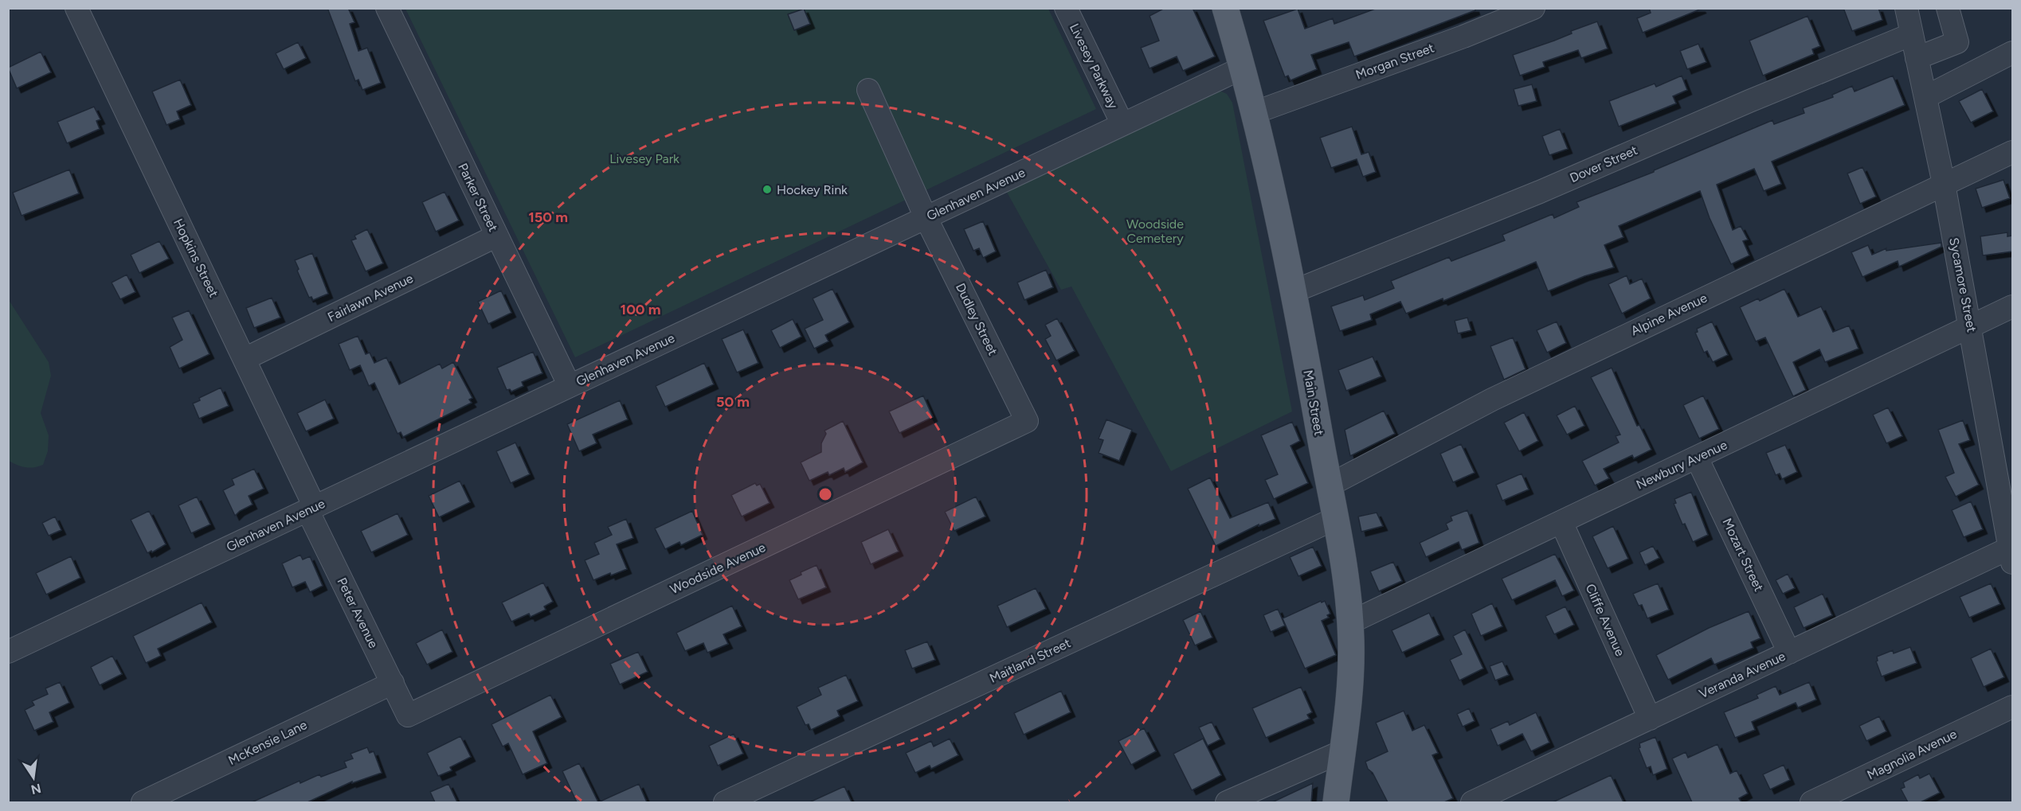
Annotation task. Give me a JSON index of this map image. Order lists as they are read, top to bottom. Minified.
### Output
{"streets":{"main road":["Main Street"],"street":["Morgan Street","Livesey Parkway","Dover Street","Glenhaven Avenue","Parker Street","Hopkins Street","Sycamore Street","Fairlawn Avenue","Alpine Avenue","Dudley Street","Newbury Avenue","Mozart Street","Woodside Avenue","Peter Avenue","Cliffe Avenue","Maitland Street","Veranda Avenue","McKensie Lane","Magnolia Avenue"]},"crossings":[["Morgan Street","Main Street"],["Livesey Parkway","Glenhaven Avenue"],["Dover Street","Sycamore Street"],["Dover Street","Main Street"],["Glenhaven Avenue","Parker Street"],["Glenhaven Avenue","Hopkins Street"],["Glenhaven Avenue","Dudley Street"],["Glenhaven Avenue","Main Street"],["Glenhaven Avenue","Peter Avenue"],["Parker Street","Fairlawn Avenue"],["Hopkins Street","Fairlawn Avenue"],["Hopkins Street","Peter Avenue"],["Sycamore Street","Alpine Avenue"],["Sycamore Street","Newbury Avenue"],["Sycamore Street","Veranda Avenue"],["Alpine Avenue","Main Street"],["Dudley Street","Woodside Avenue"],["Main Street","Newbury Avenue"],["Main Street","Maitland Street"],["Newbury Avenue","Mozart Street"],["Newbury Avenue","Cliffe Avenue"],["Mozart Street","Veranda Avenue"],["Woodside Avenue","Peter Avenue"],["Peter Avenue","McKensie Lane"],["Cliffe Avenue","Veranda Avenue"]],"parks":["Livesey Park","Woodside Cemetery"],"places":["Hockey Rink"],"north":"bottom","rings":["150 m","100 m","50 m"]}
